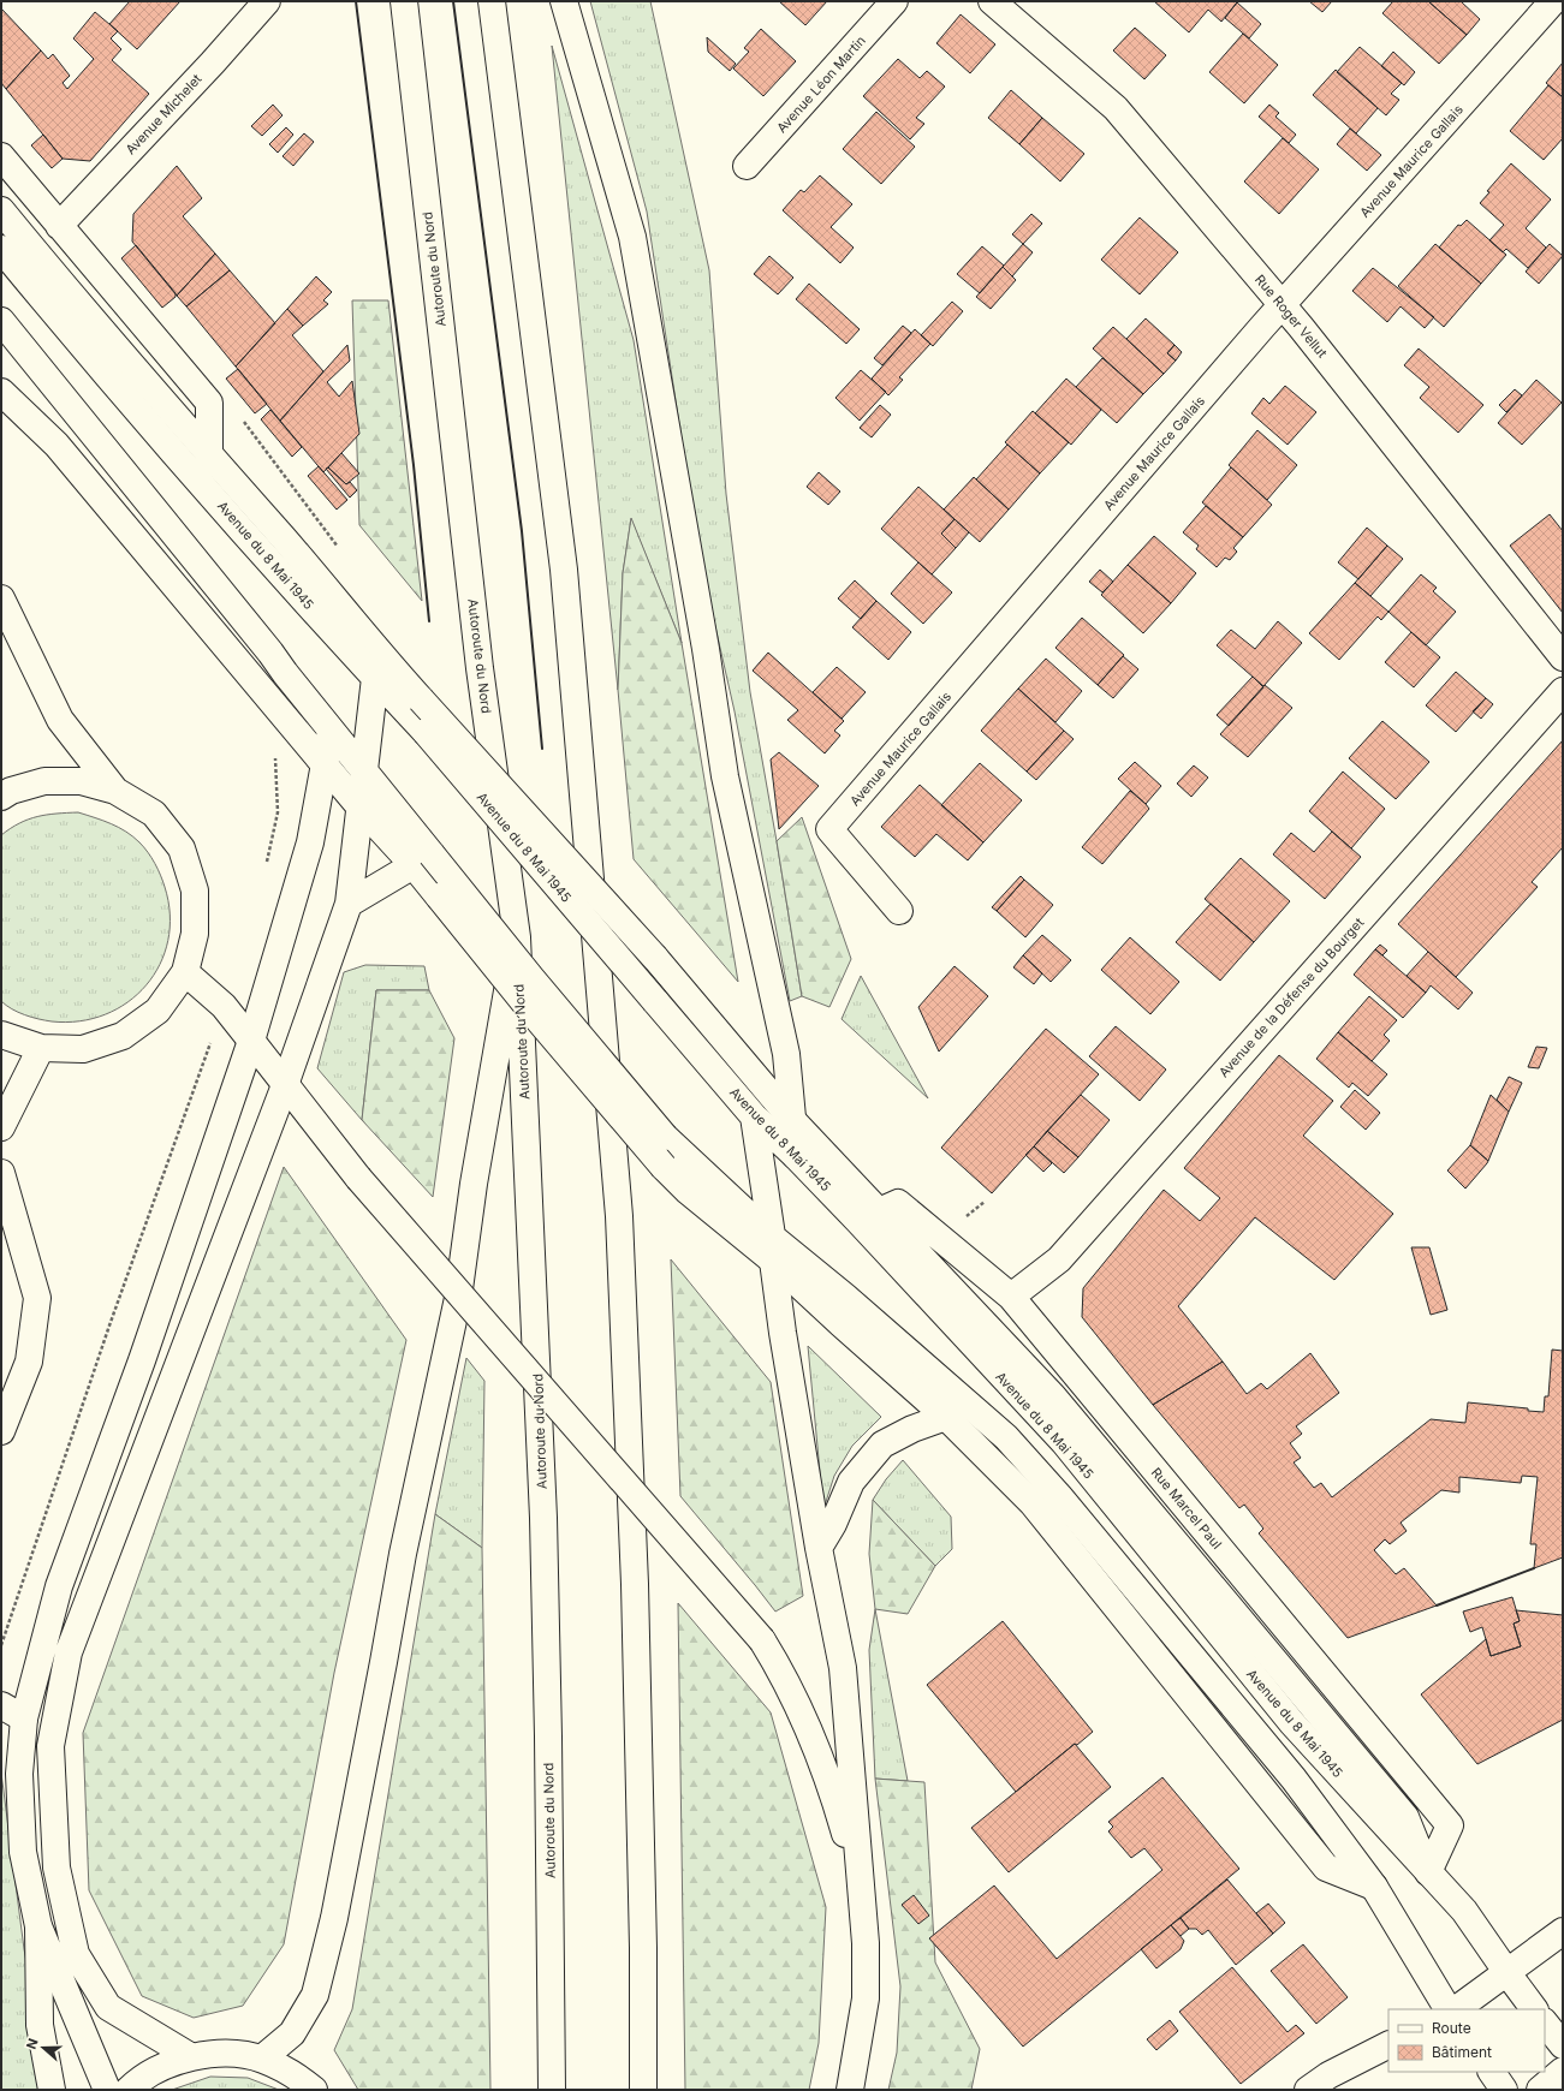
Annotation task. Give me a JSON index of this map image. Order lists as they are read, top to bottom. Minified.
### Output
{"streets":{"main road":["Avenue Léon Martin","Avenue Michelet","Avenue Maurice Gallais","Autoroute du Nord","Rue Roger Vellut","Avenue du 8 Mai 1945","Avenue de la Défense du Bourget","Rue Marcel Paul"]},"crossings":[["Avenue Maurice Gallais","Rue Roger Vellut"],["Avenue du 8 Mai 1945","Rue Marcel Paul"],["Avenue de la Défense du Bourget","Rue Marcel Paul"]],"legend":["Route","Bâtiment"],"north":"left"}
